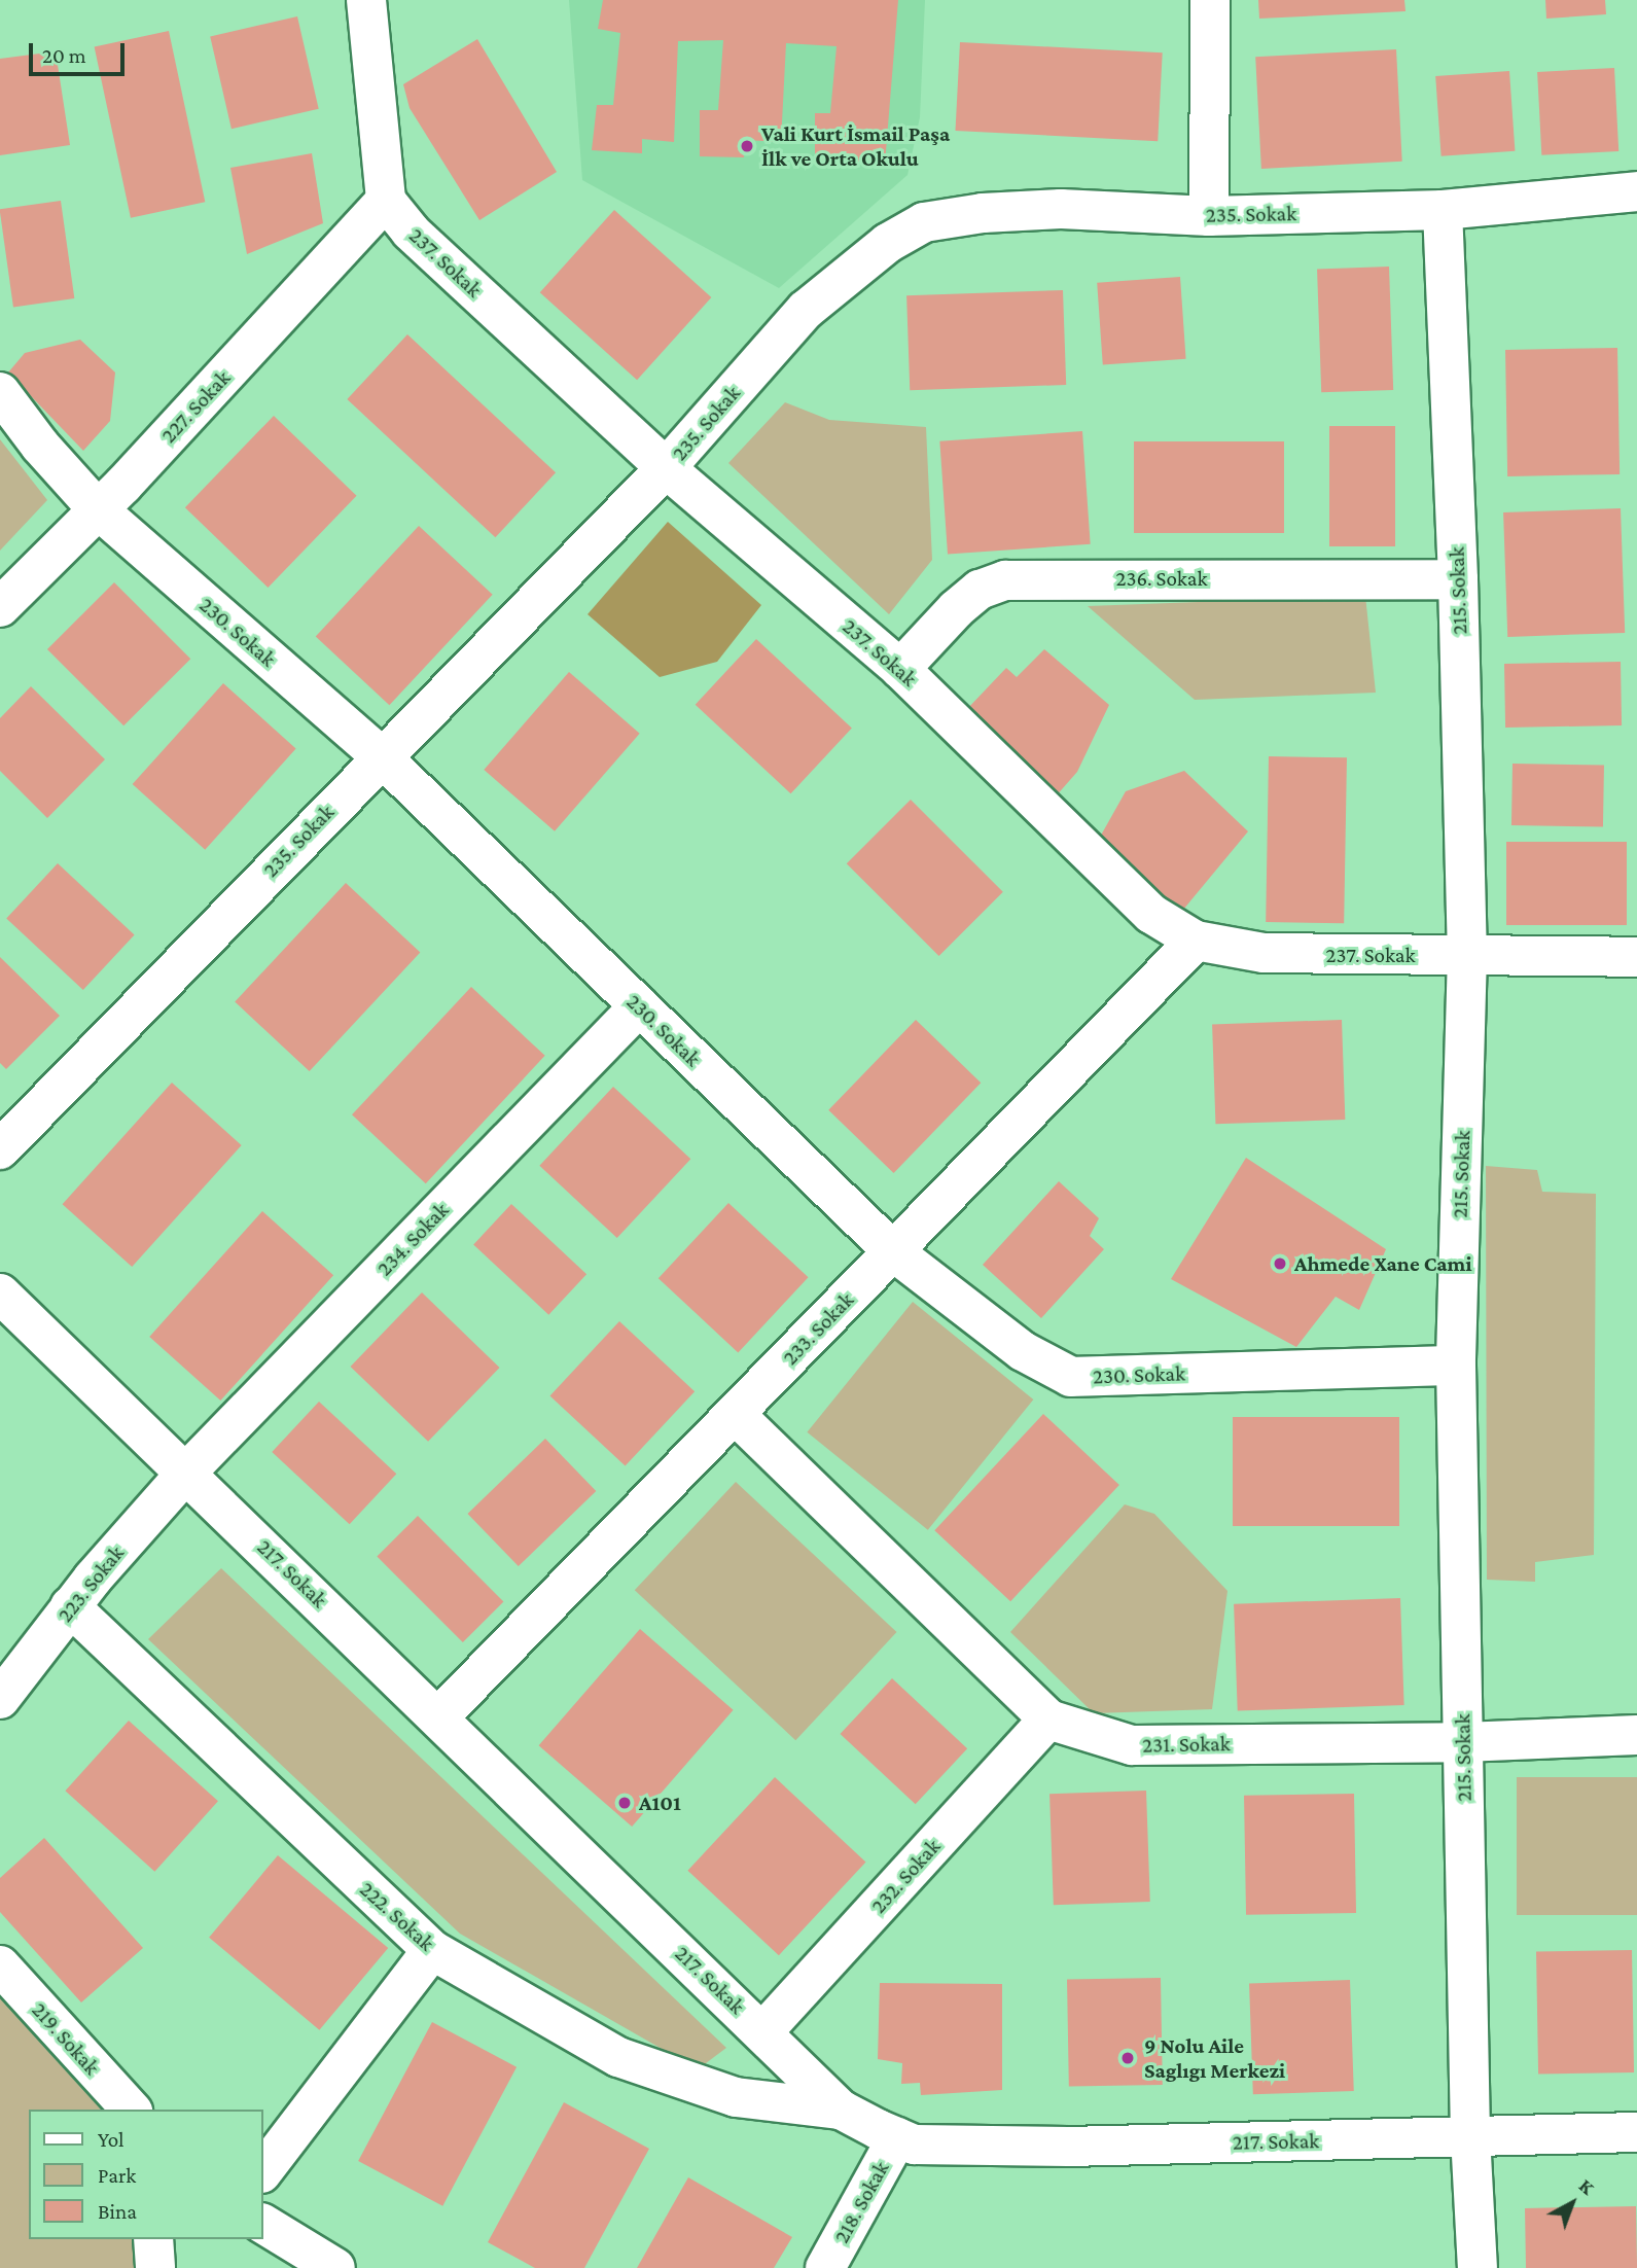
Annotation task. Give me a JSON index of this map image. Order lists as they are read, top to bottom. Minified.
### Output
{"streets":{"street":["235. Sokak","237. Sokak","227. Sokak","236. Sokak","215. Sokak","230. Sokak","234. Sokak","233. Sokak","217. Sokak","223. Sokak","231. Sokak","232. Sokak","222. Sokak","219. Sokak","218. Sokak"]},"crossings":[["235. Sokak","237. Sokak"],["235. Sokak","215. Sokak"],["235. Sokak","230. Sokak"],["237. Sokak","227. Sokak"],["237. Sokak","236. Sokak"],["237. Sokak","215. Sokak"],["237. Sokak","233. Sokak"],["227. Sokak","230. Sokak"],["236. Sokak","215. Sokak"],["215. Sokak","230. Sokak"],["215. Sokak","217. Sokak"],["215. Sokak","231. Sokak"],["230. Sokak","234. Sokak"],["230. Sokak","233. Sokak"],["234. Sokak","217. Sokak"],["234. Sokak","223. Sokak"],["233. Sokak","217. Sokak"],["233. Sokak","231. Sokak"],["217. Sokak","223. Sokak"],["217. Sokak","232. Sokak"],["217. Sokak","222. Sokak"],["217. Sokak","218. Sokak"],["223. Sokak","222. Sokak"],["231. Sokak","232. Sokak"]],"places":["Vali Kurt İsmail Paşa İlk ve Orta Okulu","Ahmede Xane Cami","A101","9 Nolu Aile Saglıgı Merkezi"],"legend":["Yol","Park","Bina"],"scale_bar":"20 m","north":"top right"}
